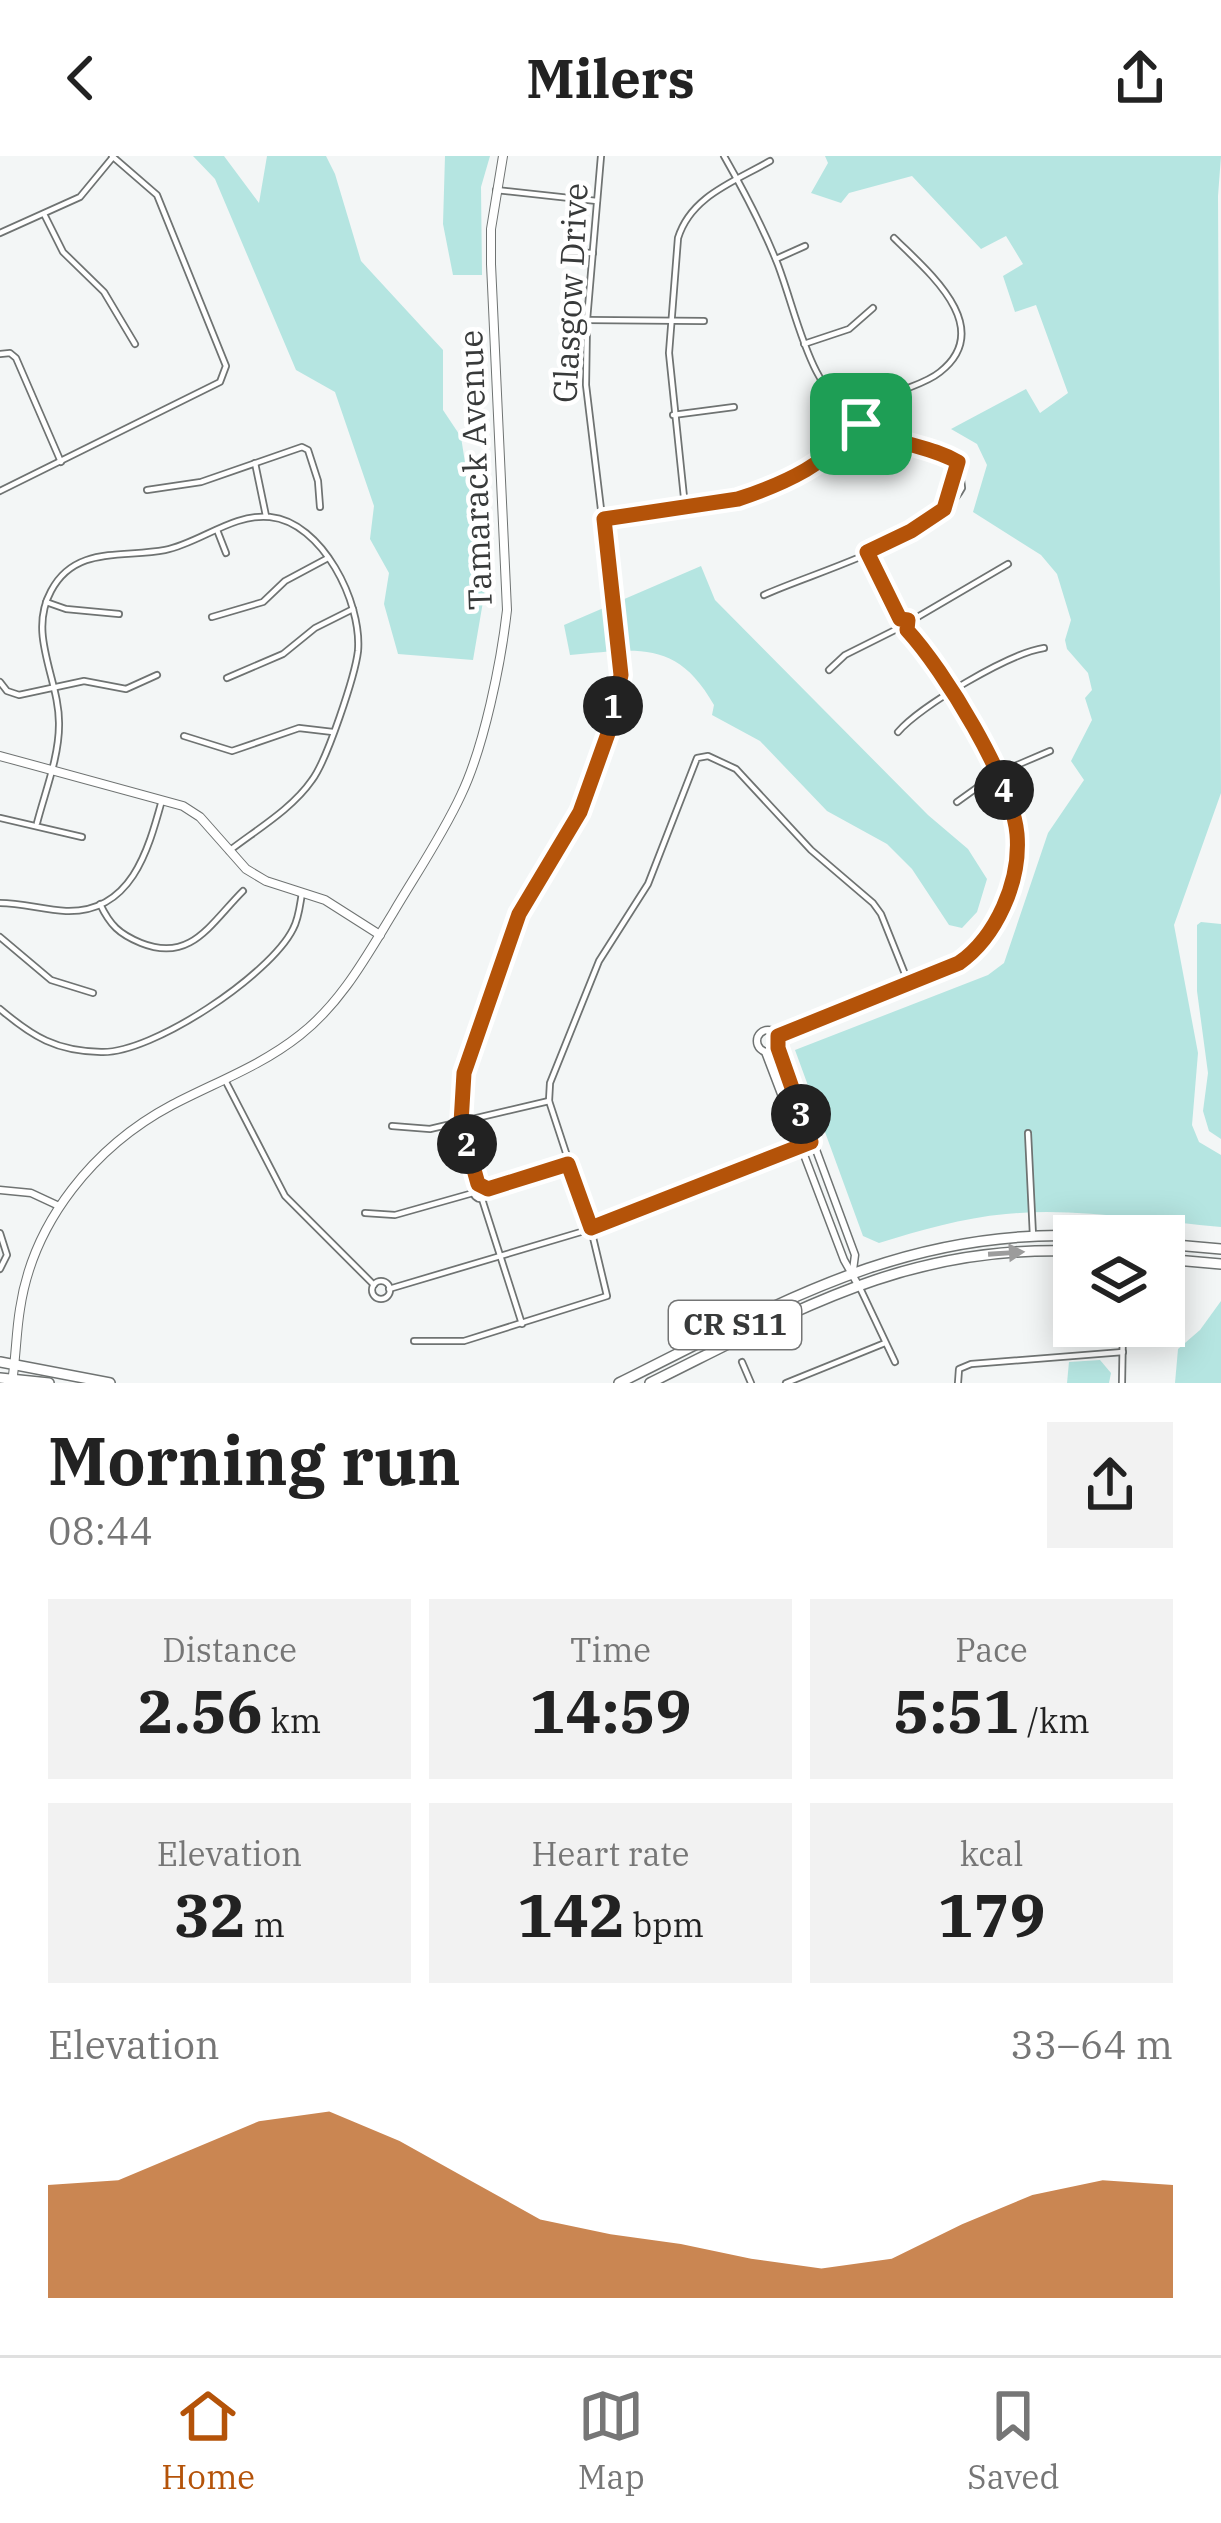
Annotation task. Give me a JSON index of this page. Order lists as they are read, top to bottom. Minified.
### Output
{"streets":{"main road":["Tamarack Avenue","CR S11"],"street":["Glasgow Drive"]},"page":{"header":"Milers","pins":["1","4","3","2"],"heading":["Morning run","08:44"],"stats":[["Distance","2.56 km"],["Time","14:59"],["Pace","5:51 /km"],["Elevation","32 m"],["Heart rate","142 bpm"],["kcal","179"]],"chart":["Elevation","33–64 m"],"tabs":["Home","Map","Saved"]}}
